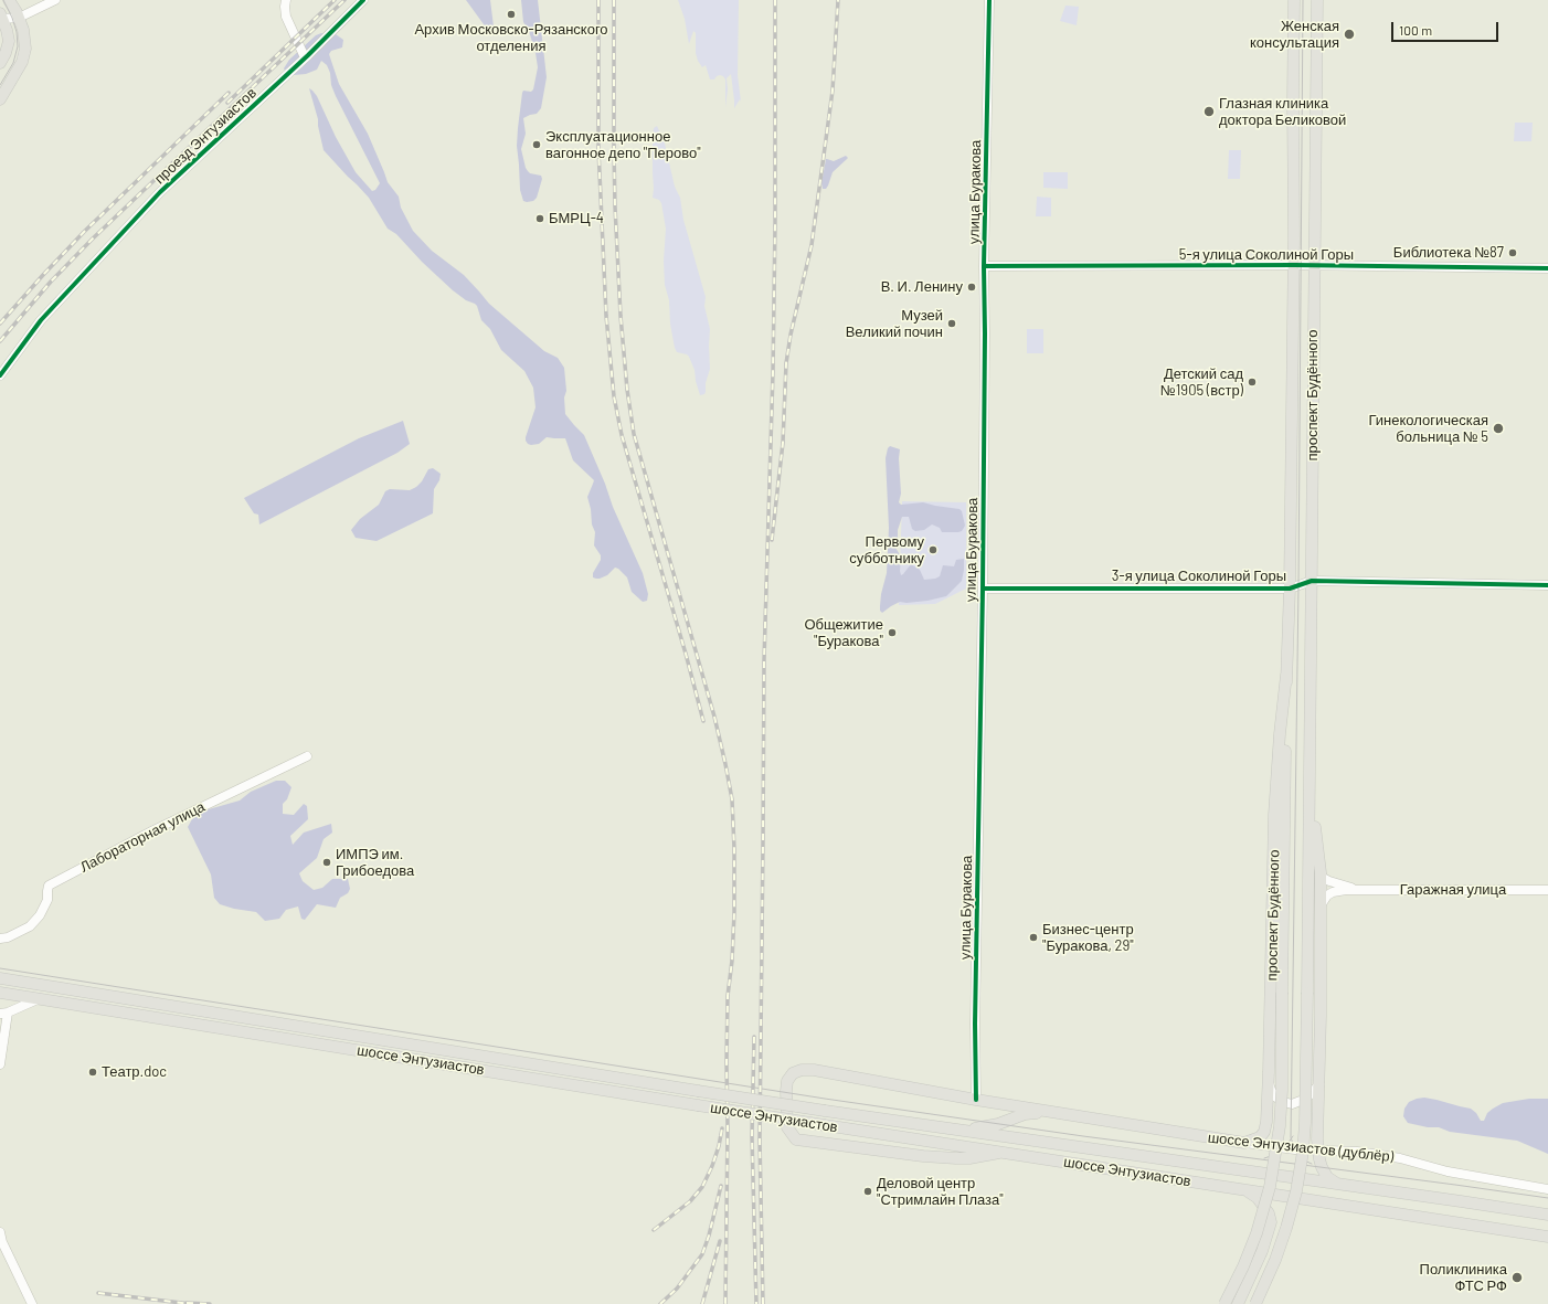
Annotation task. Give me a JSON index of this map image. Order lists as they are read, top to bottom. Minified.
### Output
{"streets":{"main road":["проспект Будённого","шоссе Энтузиастов","шоссе Энтузиастов (дублёр)"],"street":["проезд Энтузиастов","улица Буракова","5-я улица Соколиной Горы","3-я улица Соколиной Горы","Лабораторная улица","Гаражная улица"]},"crossings":[["улица Буракова","5-я улица Соколиной Горы"],["улица Буракова","3-я улица Соколиной Горы"],["5-я улица Соколиной Горы","проспект Будённого"],["проспект Будённого","3-я улица Соколиной Горы"],["проспект Будённого","Гаражная улица"],["проспект Будённого","шоссе Энтузиастов"],["проспект Будённого","шоссе Энтузиастов (дублёр)"]],"places":["Архив Московско-Рязанского отделения","Женская консультация","Глазная клиника доктора Беликовой","Эксплуатационное вагонное депо \"Перово\"","БМРЦ-4","Библиотека №87","В. И. Ленину","Музей Великий почин","Детский сад №1905 (встр)","Гинекологическая больница № 5","Первому субботнику","Общежитие \"Буракова\"","ИМПЭ им. Грибоедова","Бизнес-центр \"Буракова, 29\"","Театр.doc","Деловой центр \"Стримлайн Плаза\"","Поликлиника ФТС РФ"],"scale_bar":"100 m"}
